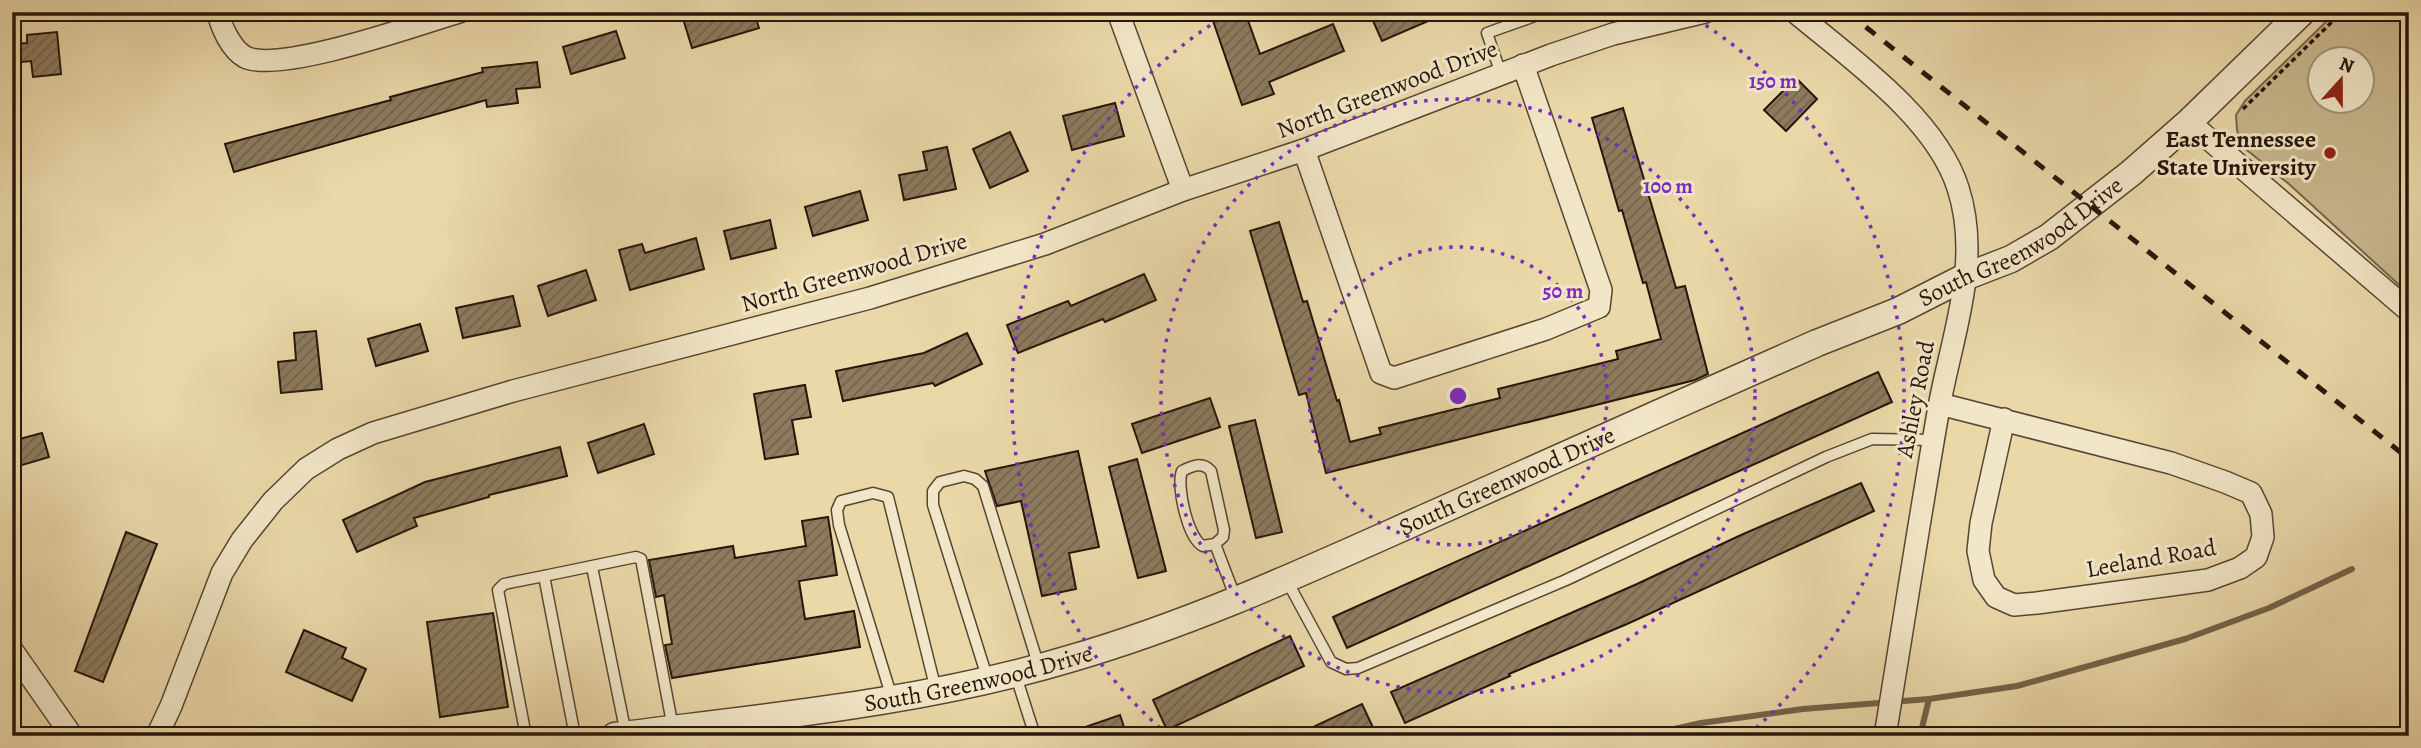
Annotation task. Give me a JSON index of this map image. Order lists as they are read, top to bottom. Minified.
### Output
{"streets":{"street":["North Greenwood Drive","South Greenwood Drive","Ashley Road","Leeland Road"]},"crossings":[["South Greenwood Drive","Ashley Road"],["Ashley Road","Leeland Road"]],"places":["East Tennessee State University"],"north":"top","rings":["150 m","100 m","50 m"]}
